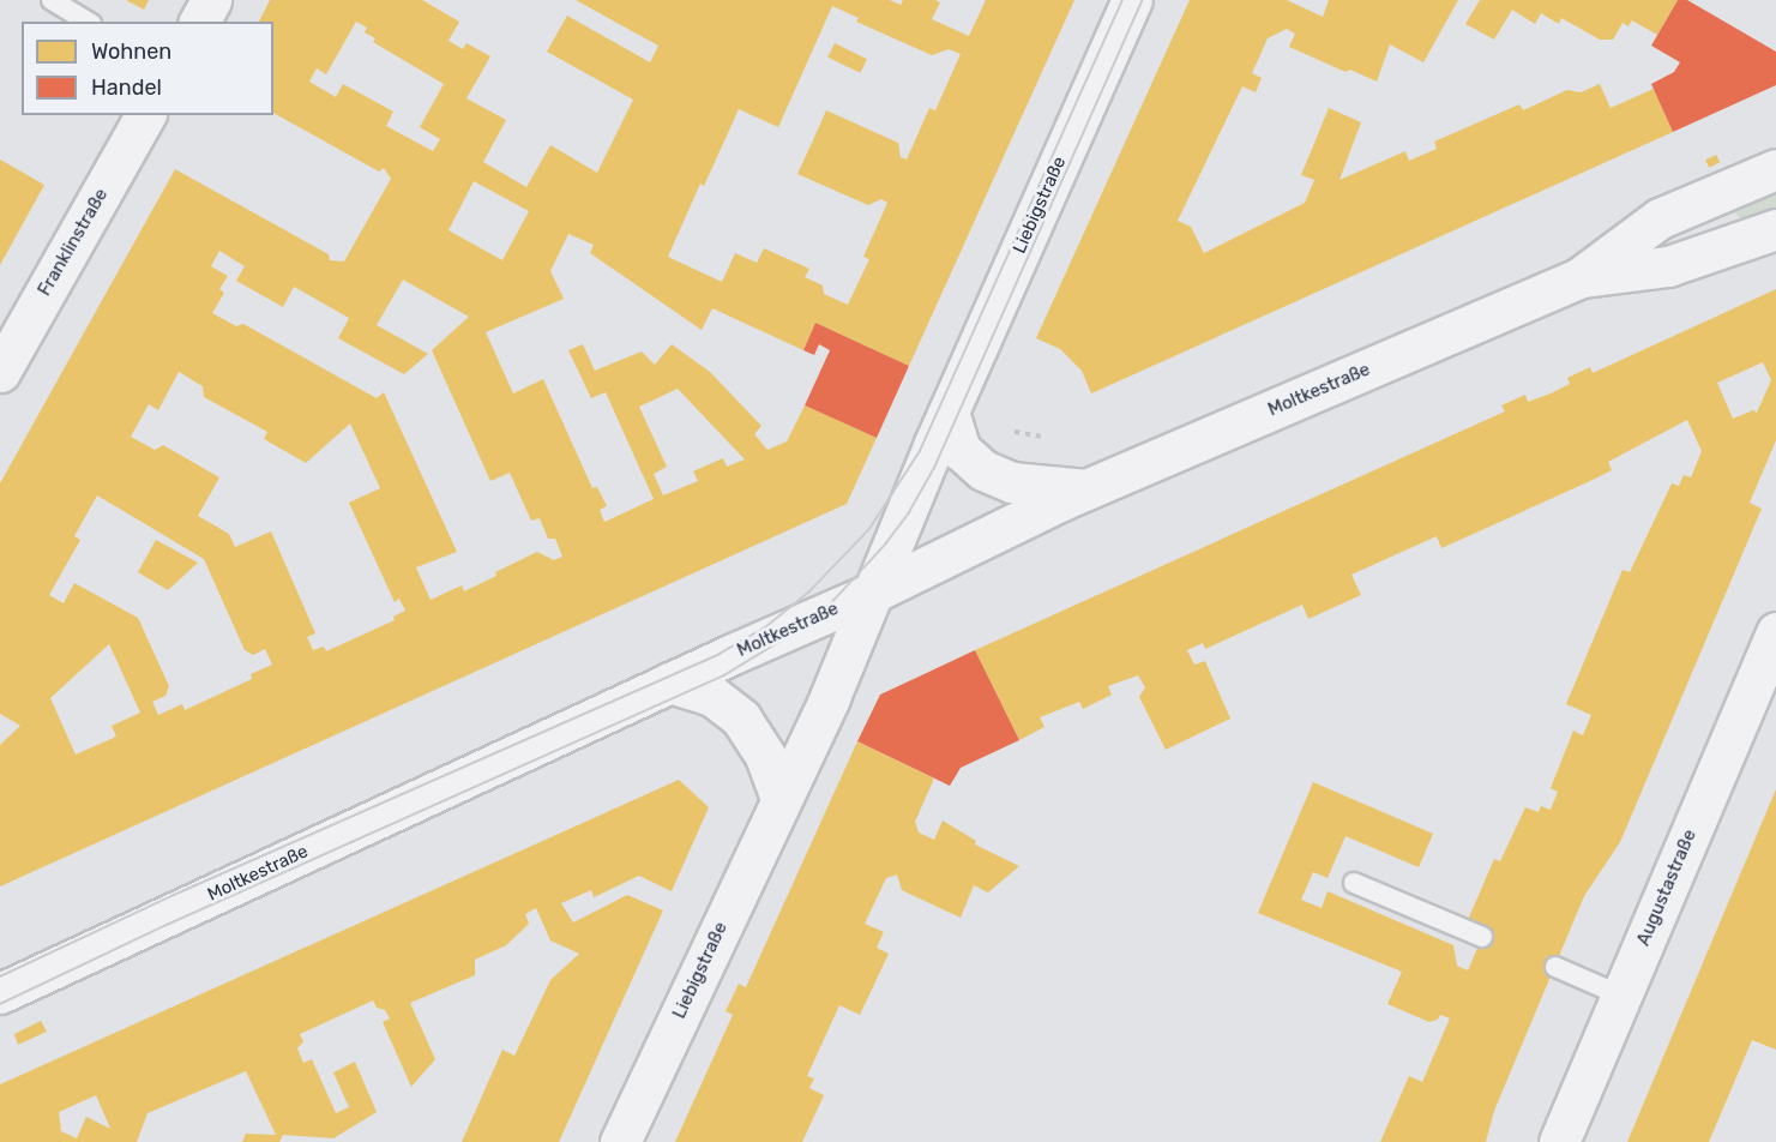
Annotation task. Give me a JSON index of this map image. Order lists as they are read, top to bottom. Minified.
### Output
{"streets":{"street":["Liebigstraße","Franklinstraße","Moltkestraße","Augustastraße"]},"crossings":[["Liebigstraße","Moltkestraße"]],"legend":["Wohnen","Handel"]}
